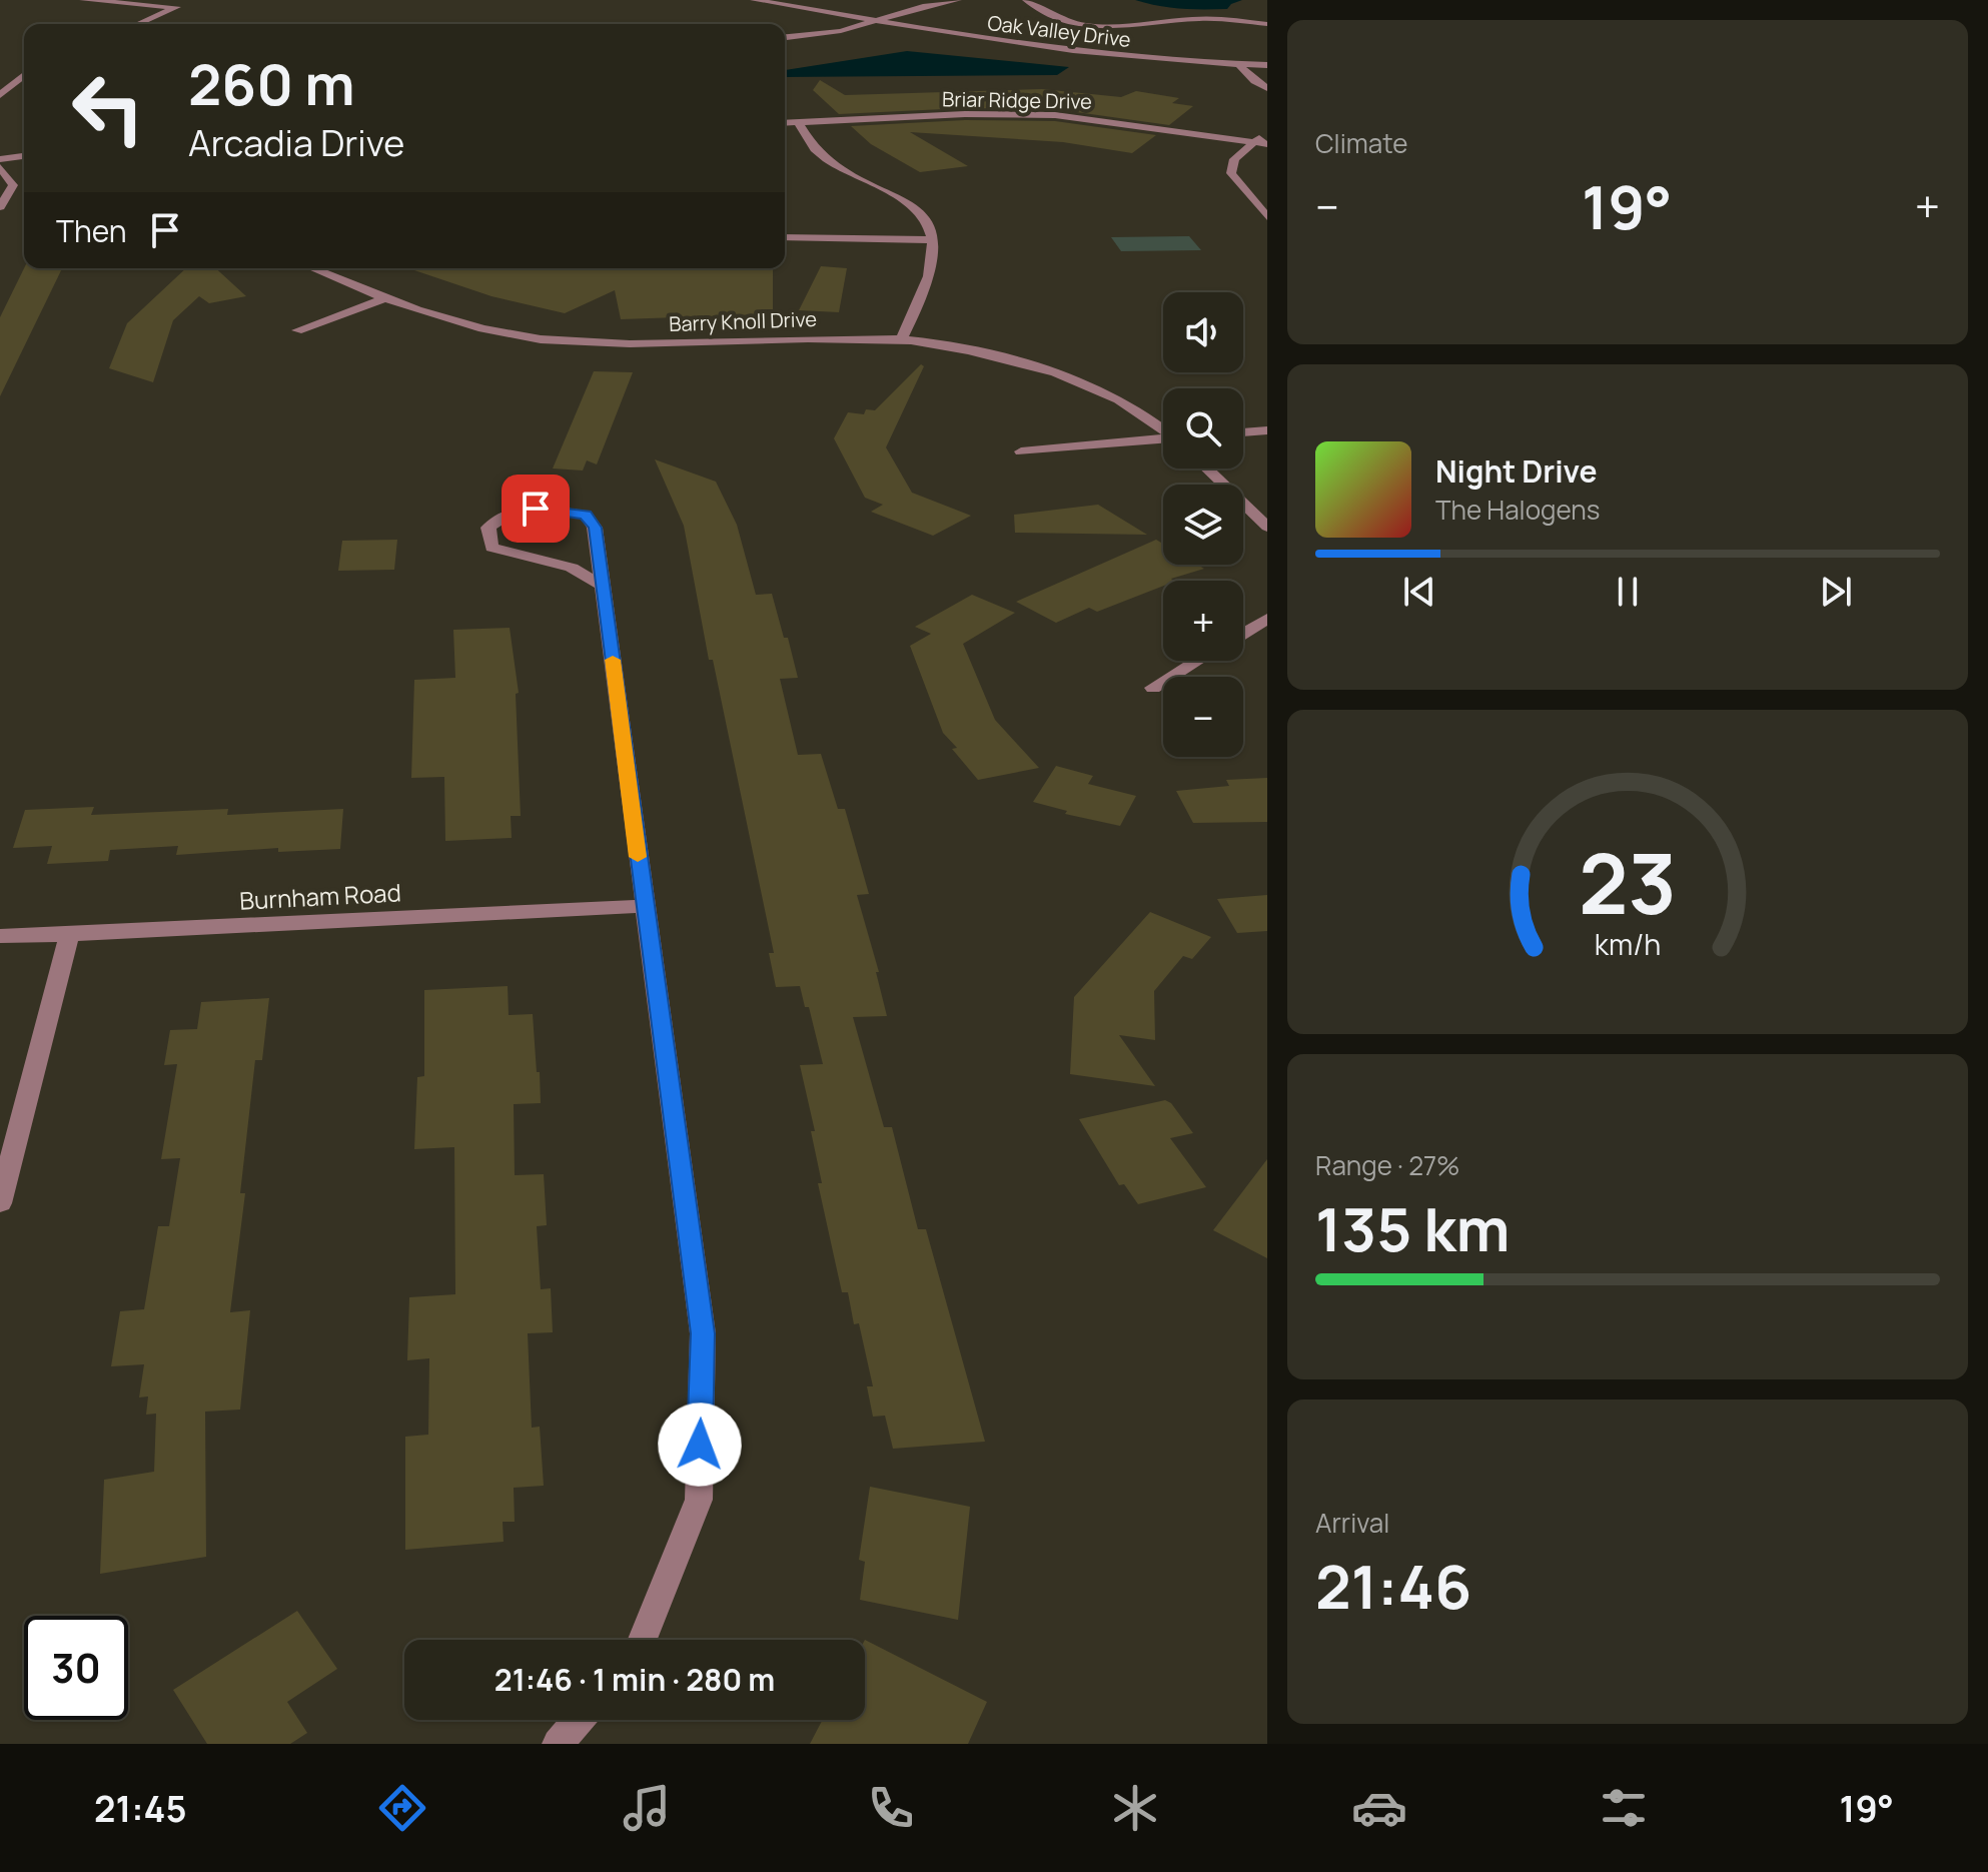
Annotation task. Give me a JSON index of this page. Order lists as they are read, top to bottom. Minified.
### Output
{"streets":{"street":["Oak Valley Drive","Briar Ridge Drive","Barry Knoll Drive","Burnham Road"]},"page":{"tile":["Climate",["Range · 27%","135 km"],["Arrival","21:46"]],"turn":["260 m","Arcadia Drive"],"heat":["−","19°","+"],"then":"Then","map_buttons":["+","−"],"song":["Night Drive","The Halogens"],"limit":"30","trip":"21:46 · 1 min · 280 m","tabs":["21:45","19°"],"gauge":["23","km/h"]}}
